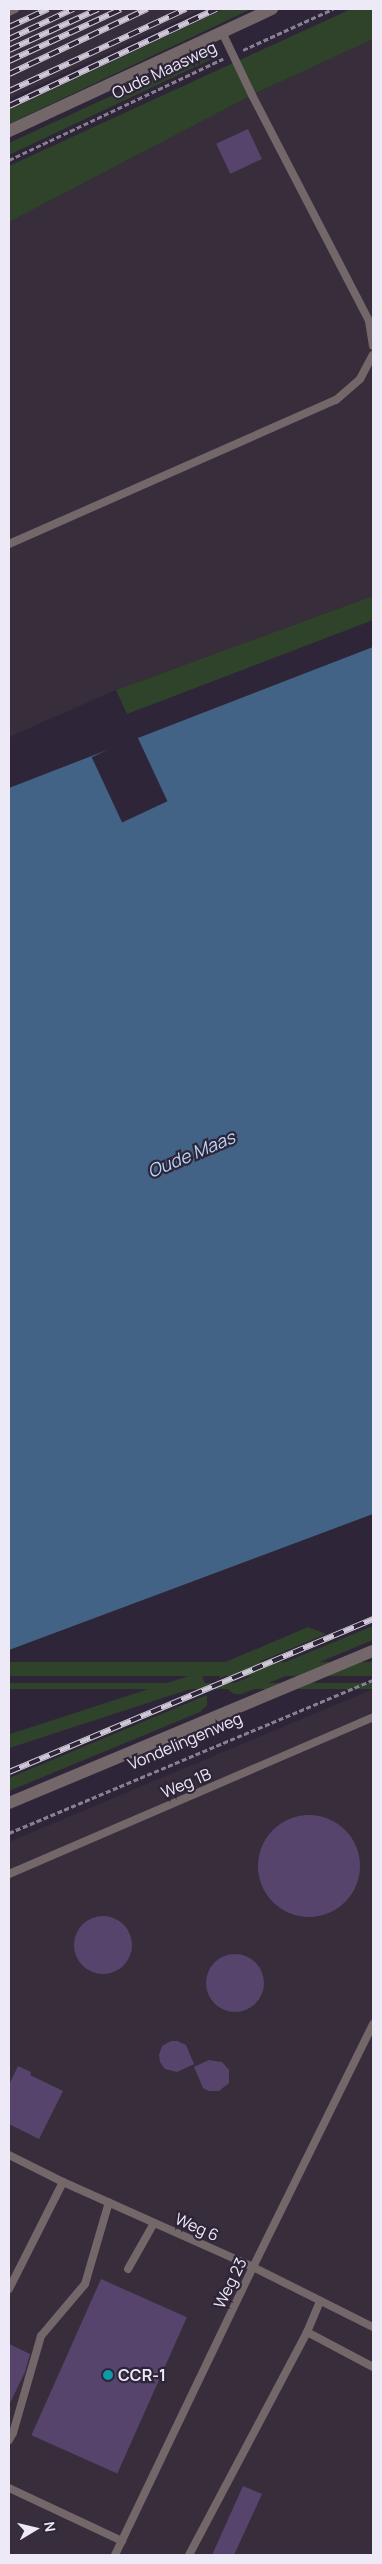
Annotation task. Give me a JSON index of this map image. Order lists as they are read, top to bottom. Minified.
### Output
{"streets":{"street":["Oude Maasweg","Vondelingenweg"],"lane":["Weg 1B","Weg 6","Weg 23"]},"crossings":[["Weg 6","Weg 23"]],"water":["Oude Maas"],"places":["CCR-1"],"north":"right"}
